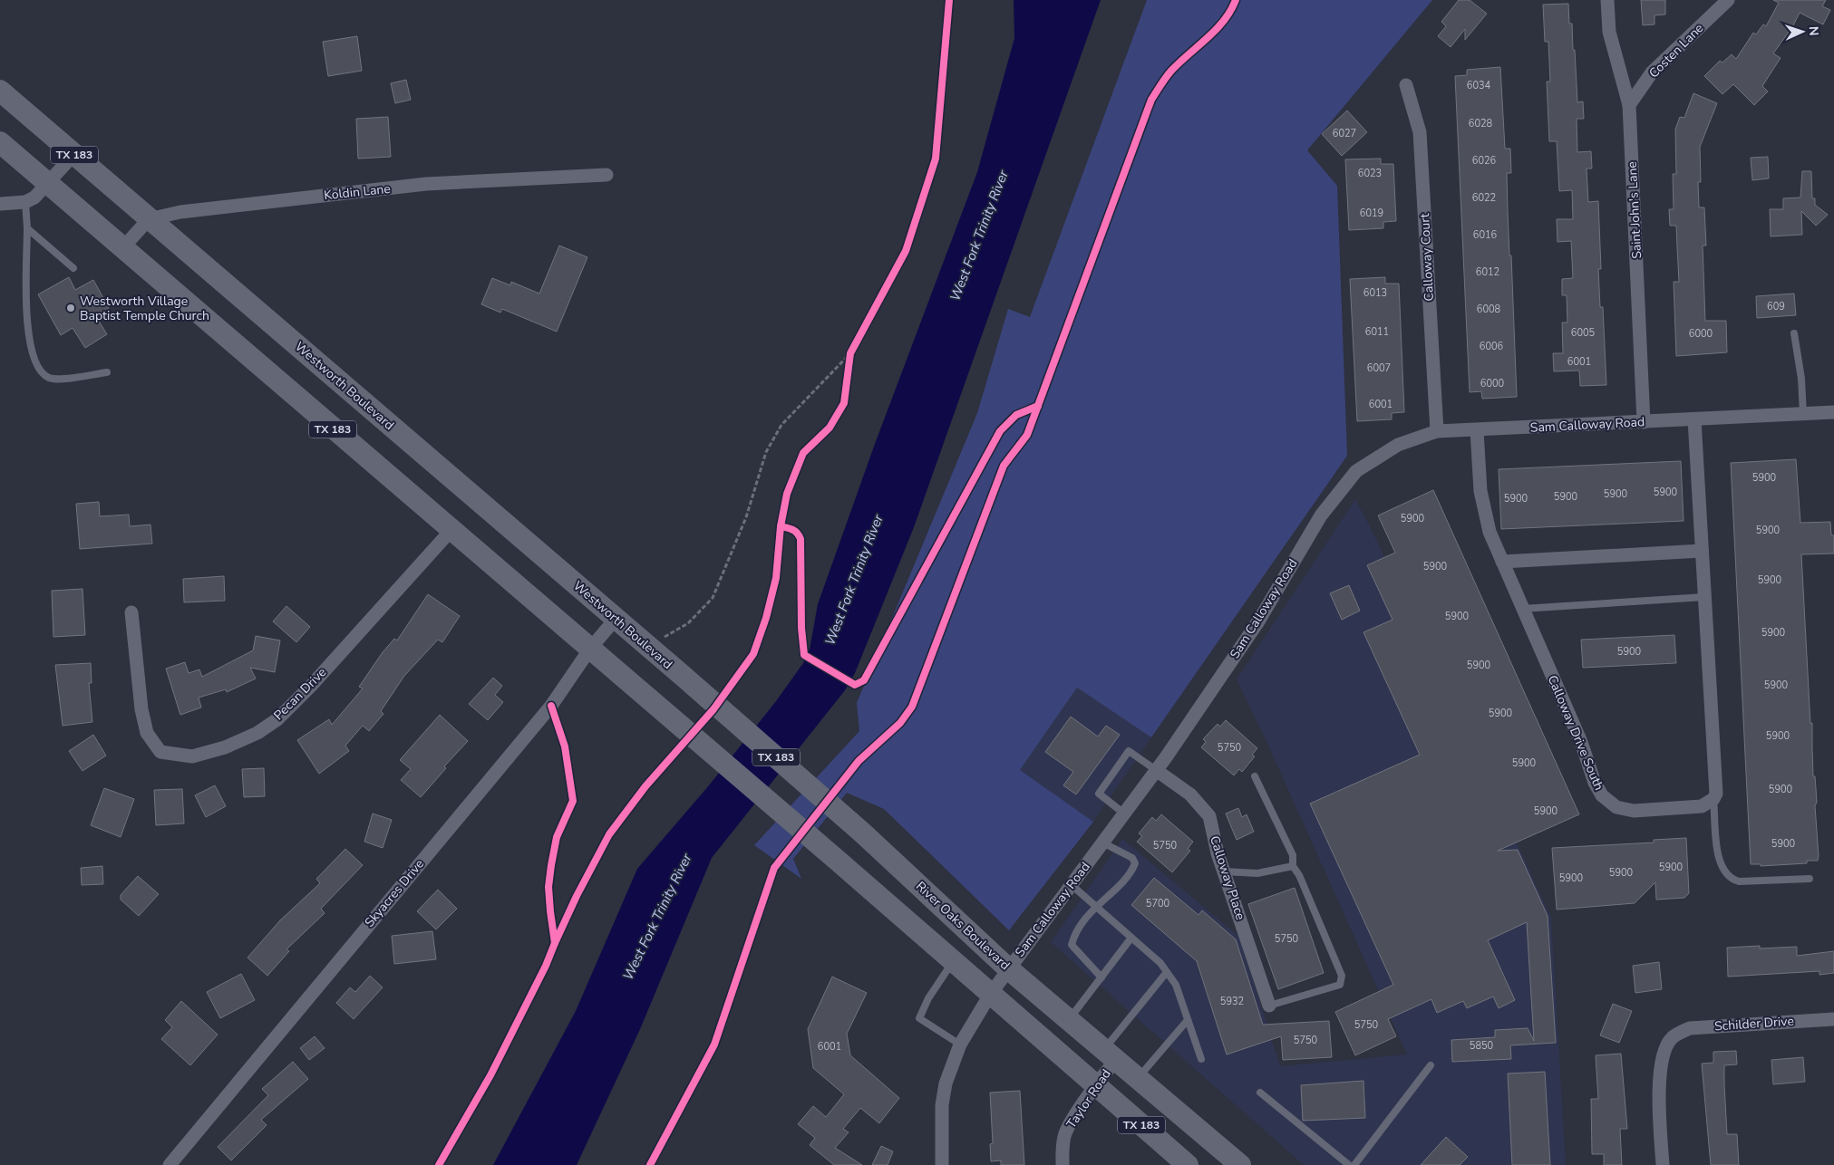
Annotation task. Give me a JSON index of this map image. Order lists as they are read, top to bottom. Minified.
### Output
{"streets":{"main road":["TX 183","Westworth Boulevard","River Oaks Boulevard"],"street":["Costen Lane","Koldin Lane","Saint John's Lane","Calloway Court","Sam Calloway Road","Pecan Drive","Calloway Drive South","Calloway Place","Skyacres Drive","Schilder Drive","Taylor Road"]},"crossings":[["Costen Lane","Saint John's Lane"],["TX 183","Sam Calloway Road"],["TX 183","Pecan Drive"],["TX 183","Skyacres Drive"],["TX 183","Taylor Road"],["Koldin Lane","Westworth Boulevard"],["Saint John's Lane","Sam Calloway Road"],["Calloway Court","Sam Calloway Road"],["Westworth Boulevard","Skyacres Drive"],["Westworth Boulevard","River Oaks Boulevard"],["Sam Calloway Road","Calloway Drive South"],["Sam Calloway Road","Calloway Place"],["Sam Calloway Road","River Oaks Boulevard"],["River Oaks Boulevard","Taylor Road"]],"water":["West Fork Trinity River"],"places":["Westworth Village Baptist Temple Church"],"house_numbers":["6034","6028","6027","6026","6023","6022","6019","6016","6012","6013","609","6008","6011","6005","6000","6006","6001","6007","6000","6001","5900","5900","5900","5900","5900","5900","5900","5900","5900","5900","5900","5900","5900","5900","5900","5900","5750","5900","5900","5900","5900","5750","5900","5900","5900","5700","5750","5932","5750","5750","5850","6001"],"north":"right"}
